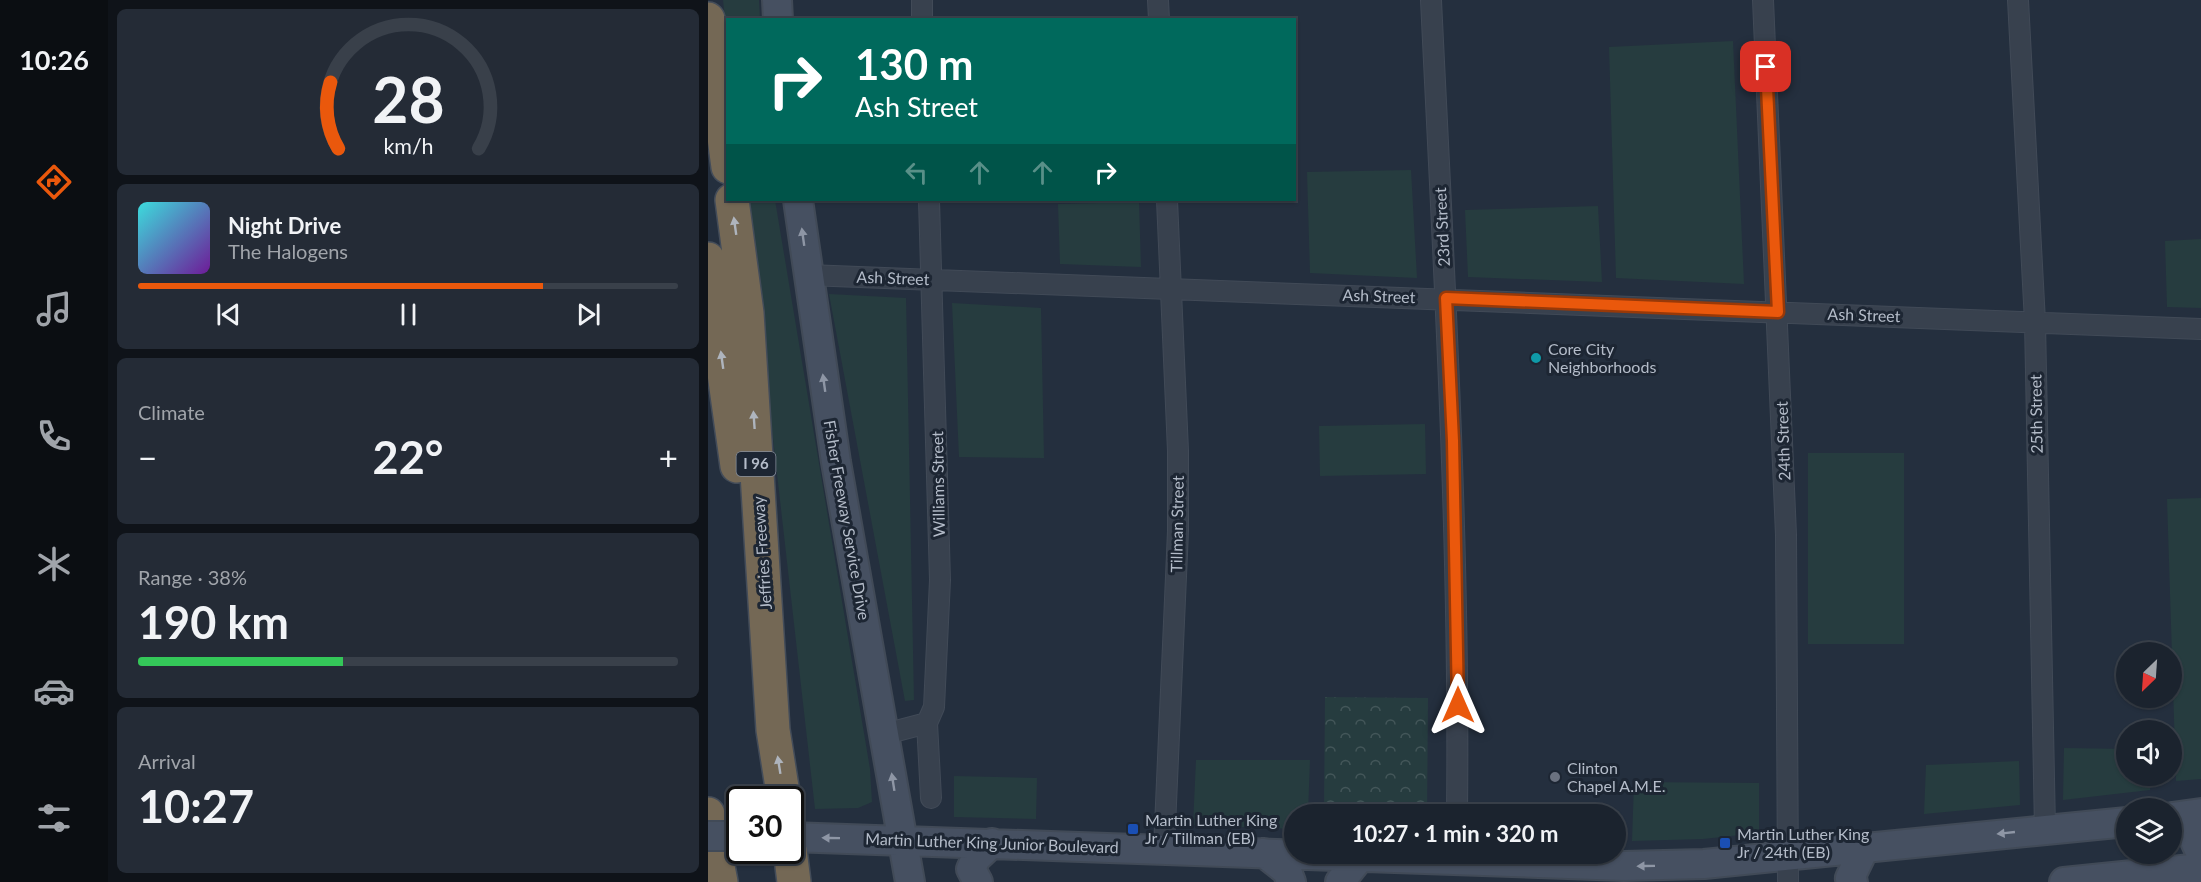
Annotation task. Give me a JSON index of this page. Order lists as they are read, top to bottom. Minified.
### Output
{"streets":{"highway":["I 96","Jeffries Freeway"],"main road":["Fisher Freeway Service Drive","Martin Luther King Junior Boulevard"],"street":["23rd Street","Ash Street","25th Street","24th Street","Williams Street","Tillman Street"]},"crossings":[["23rd Street","Ash Street"],["Ash Street","25th Street"],["Ash Street","24th Street"],["Ash Street","Williams Street"],["Ash Street","Fisher Freeway Service Drive"],["Ash Street","Tillman Street"],["25th Street","Martin Luther King Junior Boulevard"],["24th Street","Martin Luther King Junior Boulevard"],["Fisher Freeway Service Drive","Martin Luther King Junior Boulevard"],["Tillman Street","Martin Luther King Junior Boulevard"]],"one_way":["Fisher Freeway Service Drive","Martin Luther King Junior Boulevard"],"places":{"other":["Core City Neighborhoods","Clinton Chapel A.M.E."],"transit":["Martin Luther King Jr / Tillman (EB)","Martin Luther King Jr / 24th (EB)"]},"north":"bottom left","page":{"tabs":"10:26","turn":["130 m","Ash Street"],"song":["Night Drive","The Halogens"],"tile":["Climate",["Range · 38%","190 km"],["Arrival","10:27"]],"heat":["−","22°","+"],"limit":"30","trip":"10:27 · 1 min · 320 m","gauge":["28","km/h"]}}
